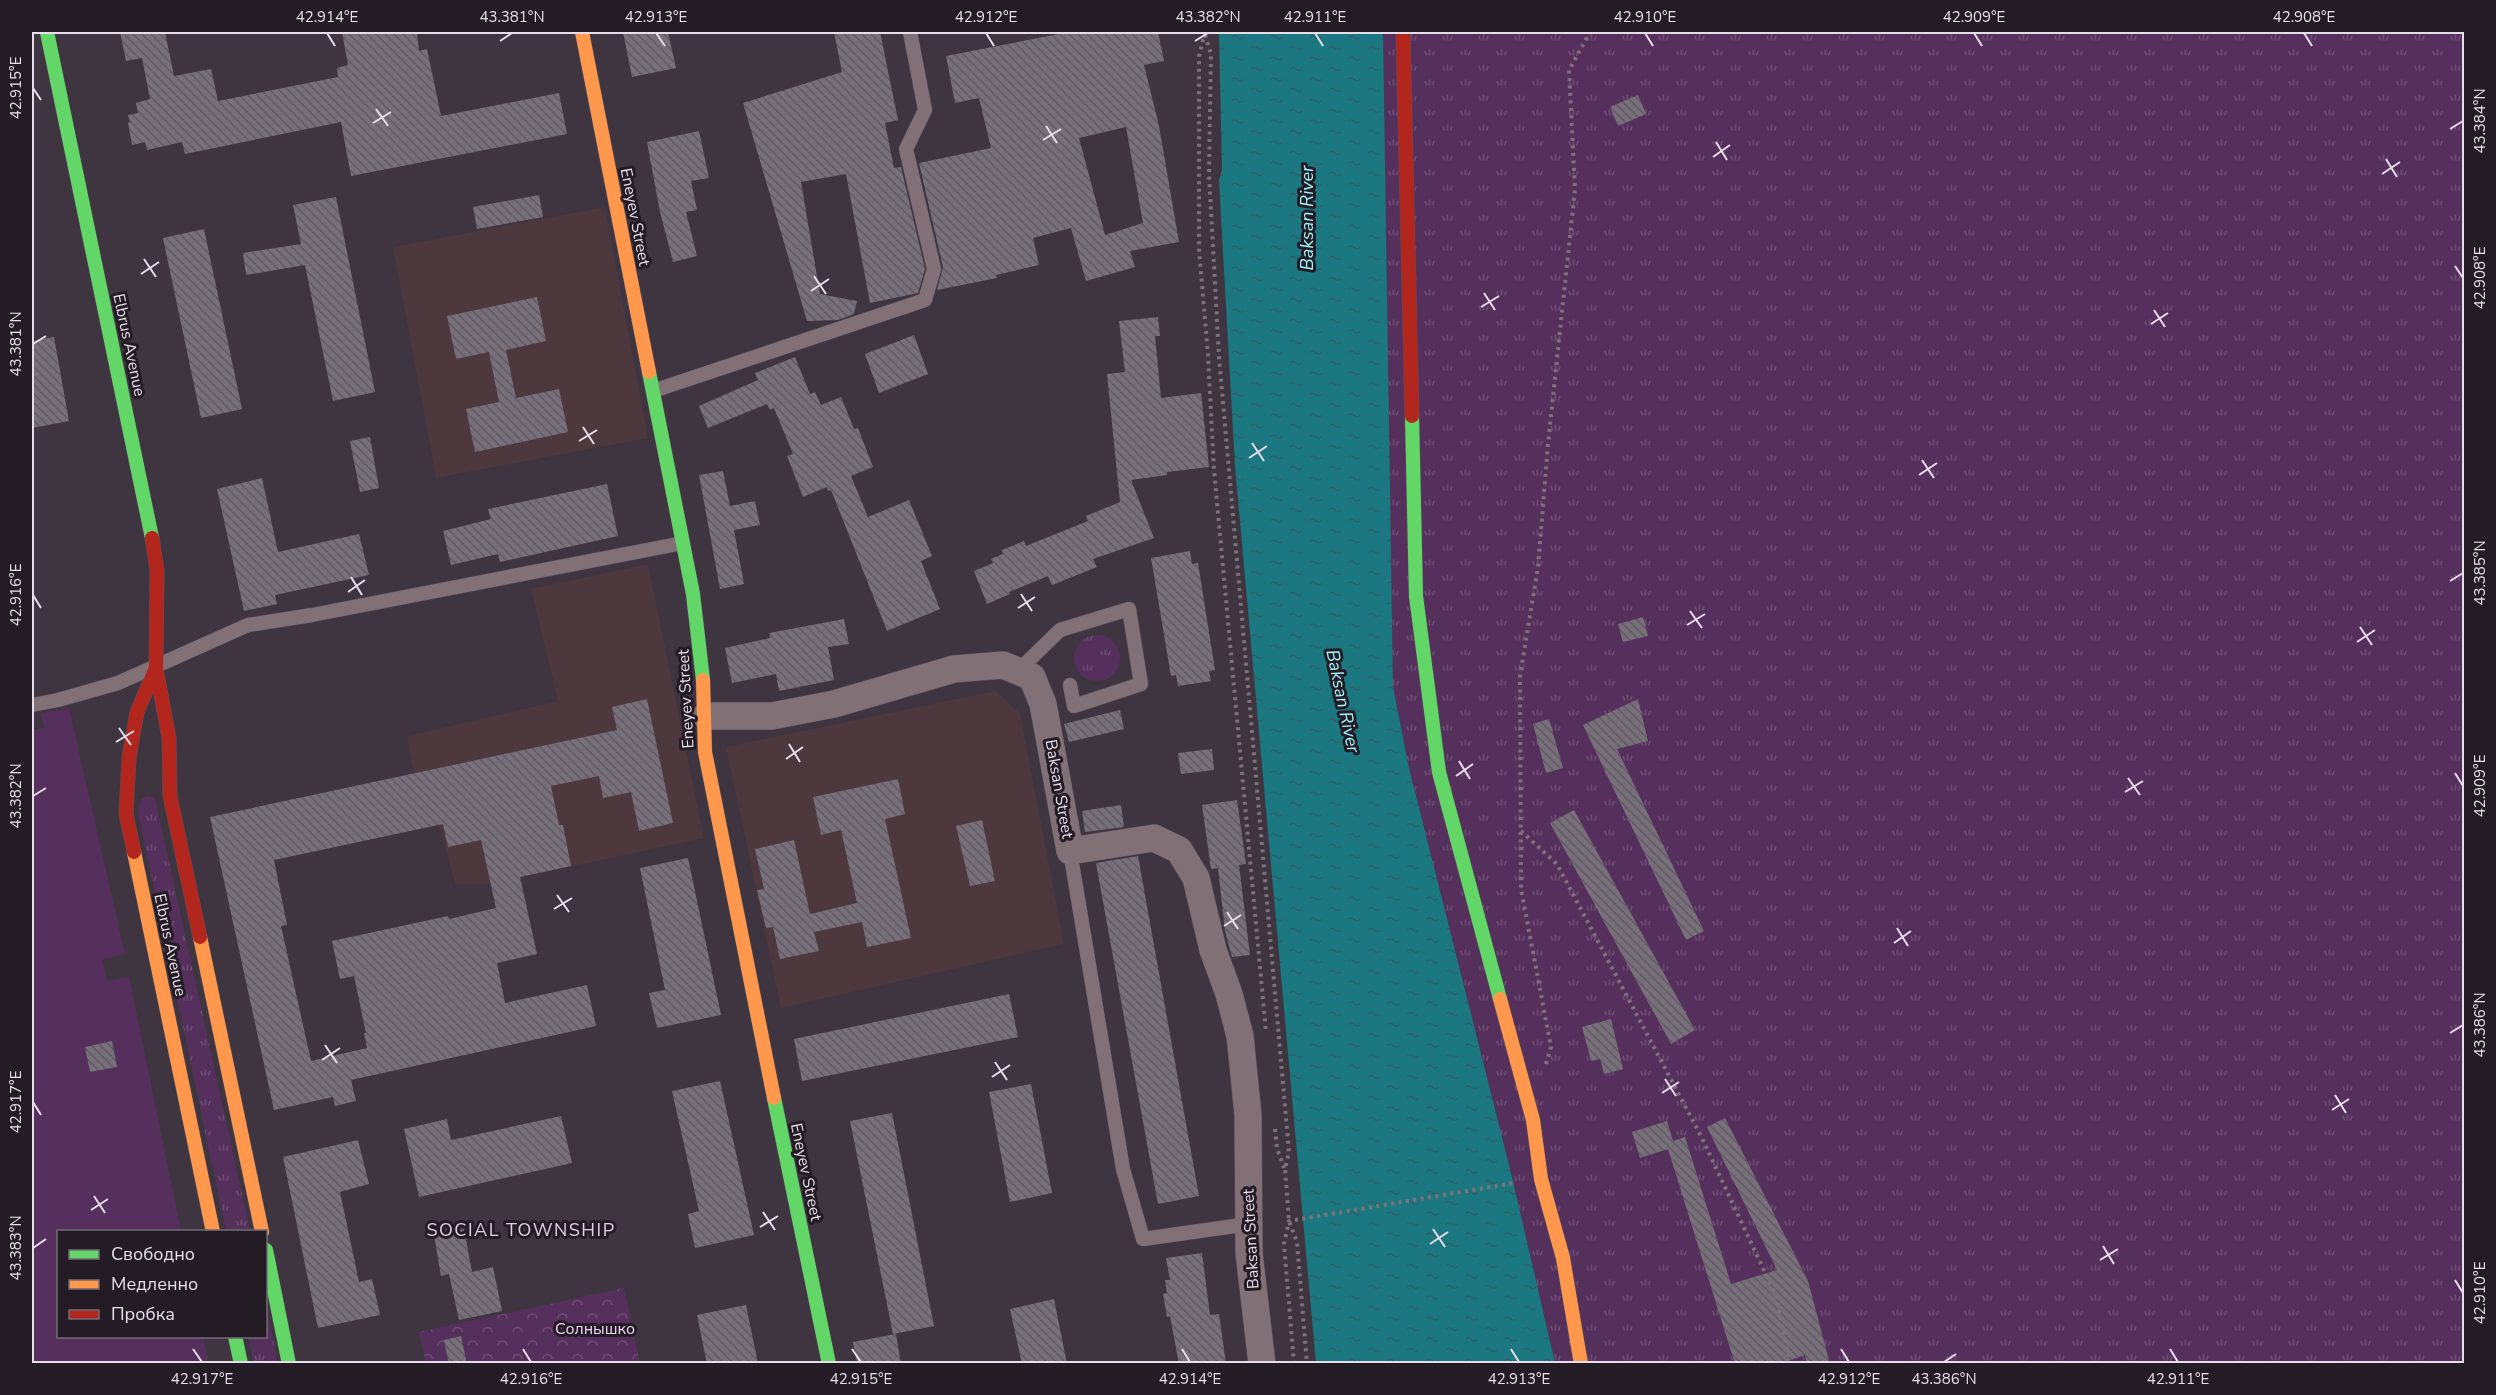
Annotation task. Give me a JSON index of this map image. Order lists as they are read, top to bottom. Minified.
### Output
{"streets":{"street":["Eneyev Street","Elbrus Avenue","Baksan Street"]},"districts":["SOCIAL TOWNSHIP"],"water":["Baksan River"],"parks":["Солнышко"],"legend":["Свободно","Медленно","Пробка"],"coordinates":["42.914°E","43.381°N","42.913°E","42.912°E","43.382°N","42.911°E","42.910°E","42.909°E","42.908°E","42.915°E","43.384°N","43.385°N","42.916°E","43.386°N","42.917°E","43.383°N"]}
